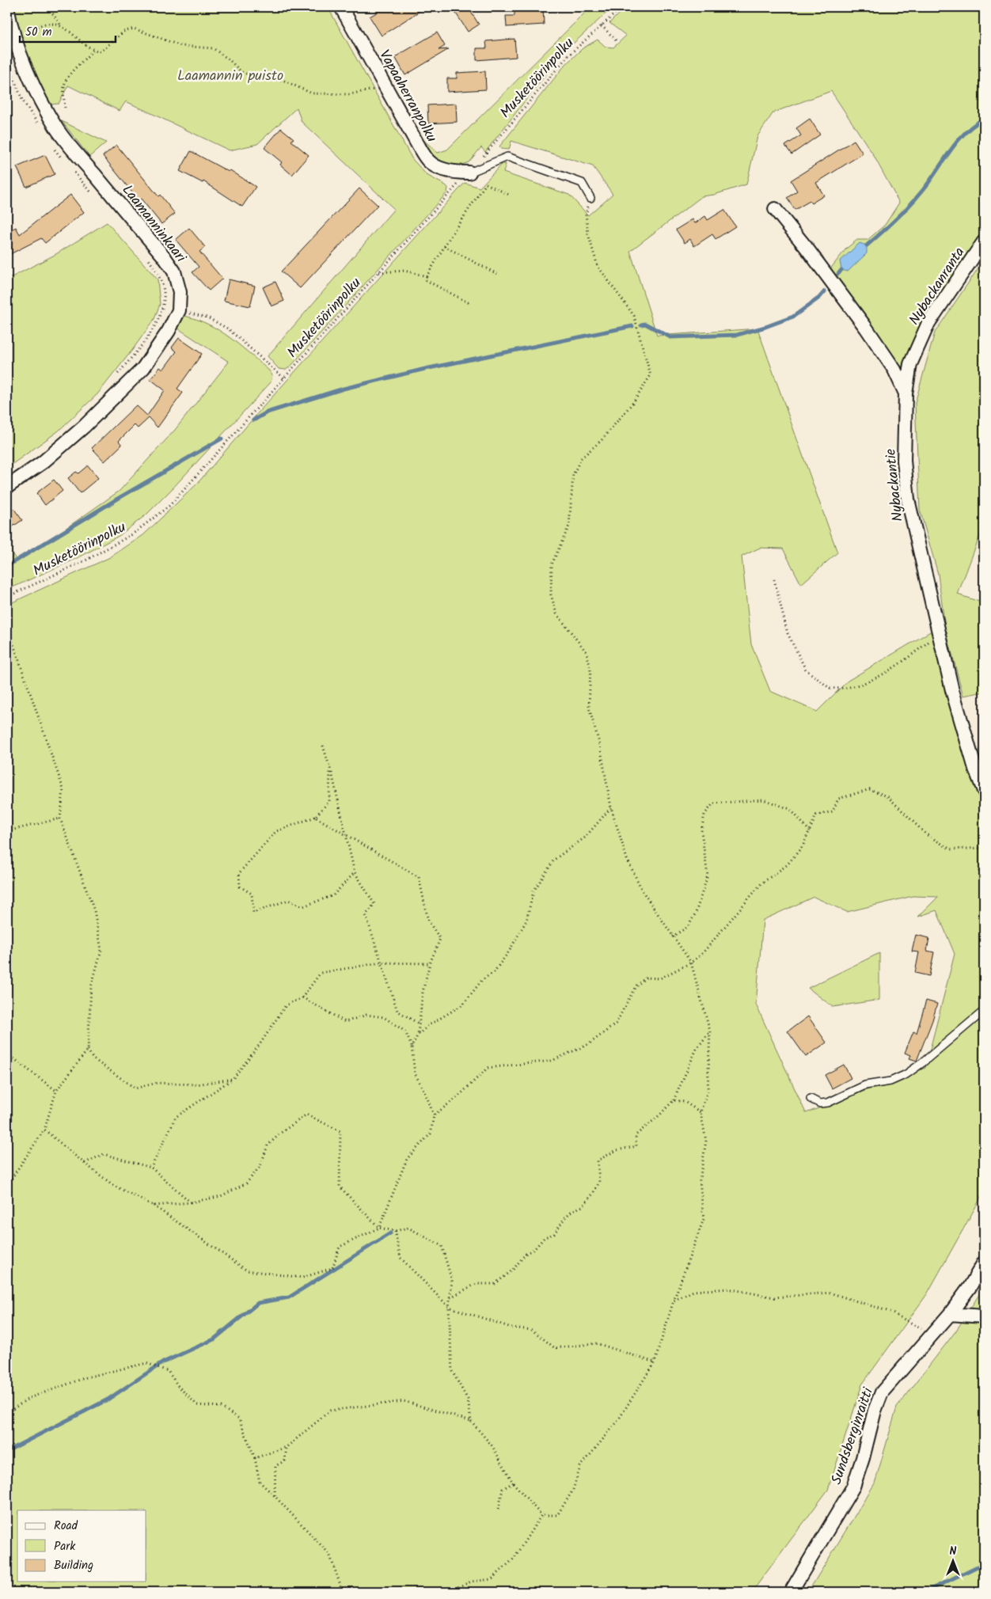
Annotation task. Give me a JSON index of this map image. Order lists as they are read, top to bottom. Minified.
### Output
{"streets":{"street":["Vapaaherranpolku","Laamanninkaari","Nybackanranta","Nybackantie","Sundsberginraitti"],"path":["Musketöörinpolku"]},"crossings":[["Musketöörinpolku","Vapaaherranpolku"],["Nybackanranta","Nybackantie"]],"parks":["Laamannin puisto"],"legend":["Road","Park","Building"],"scale_bar":"50 m","north":"top"}
